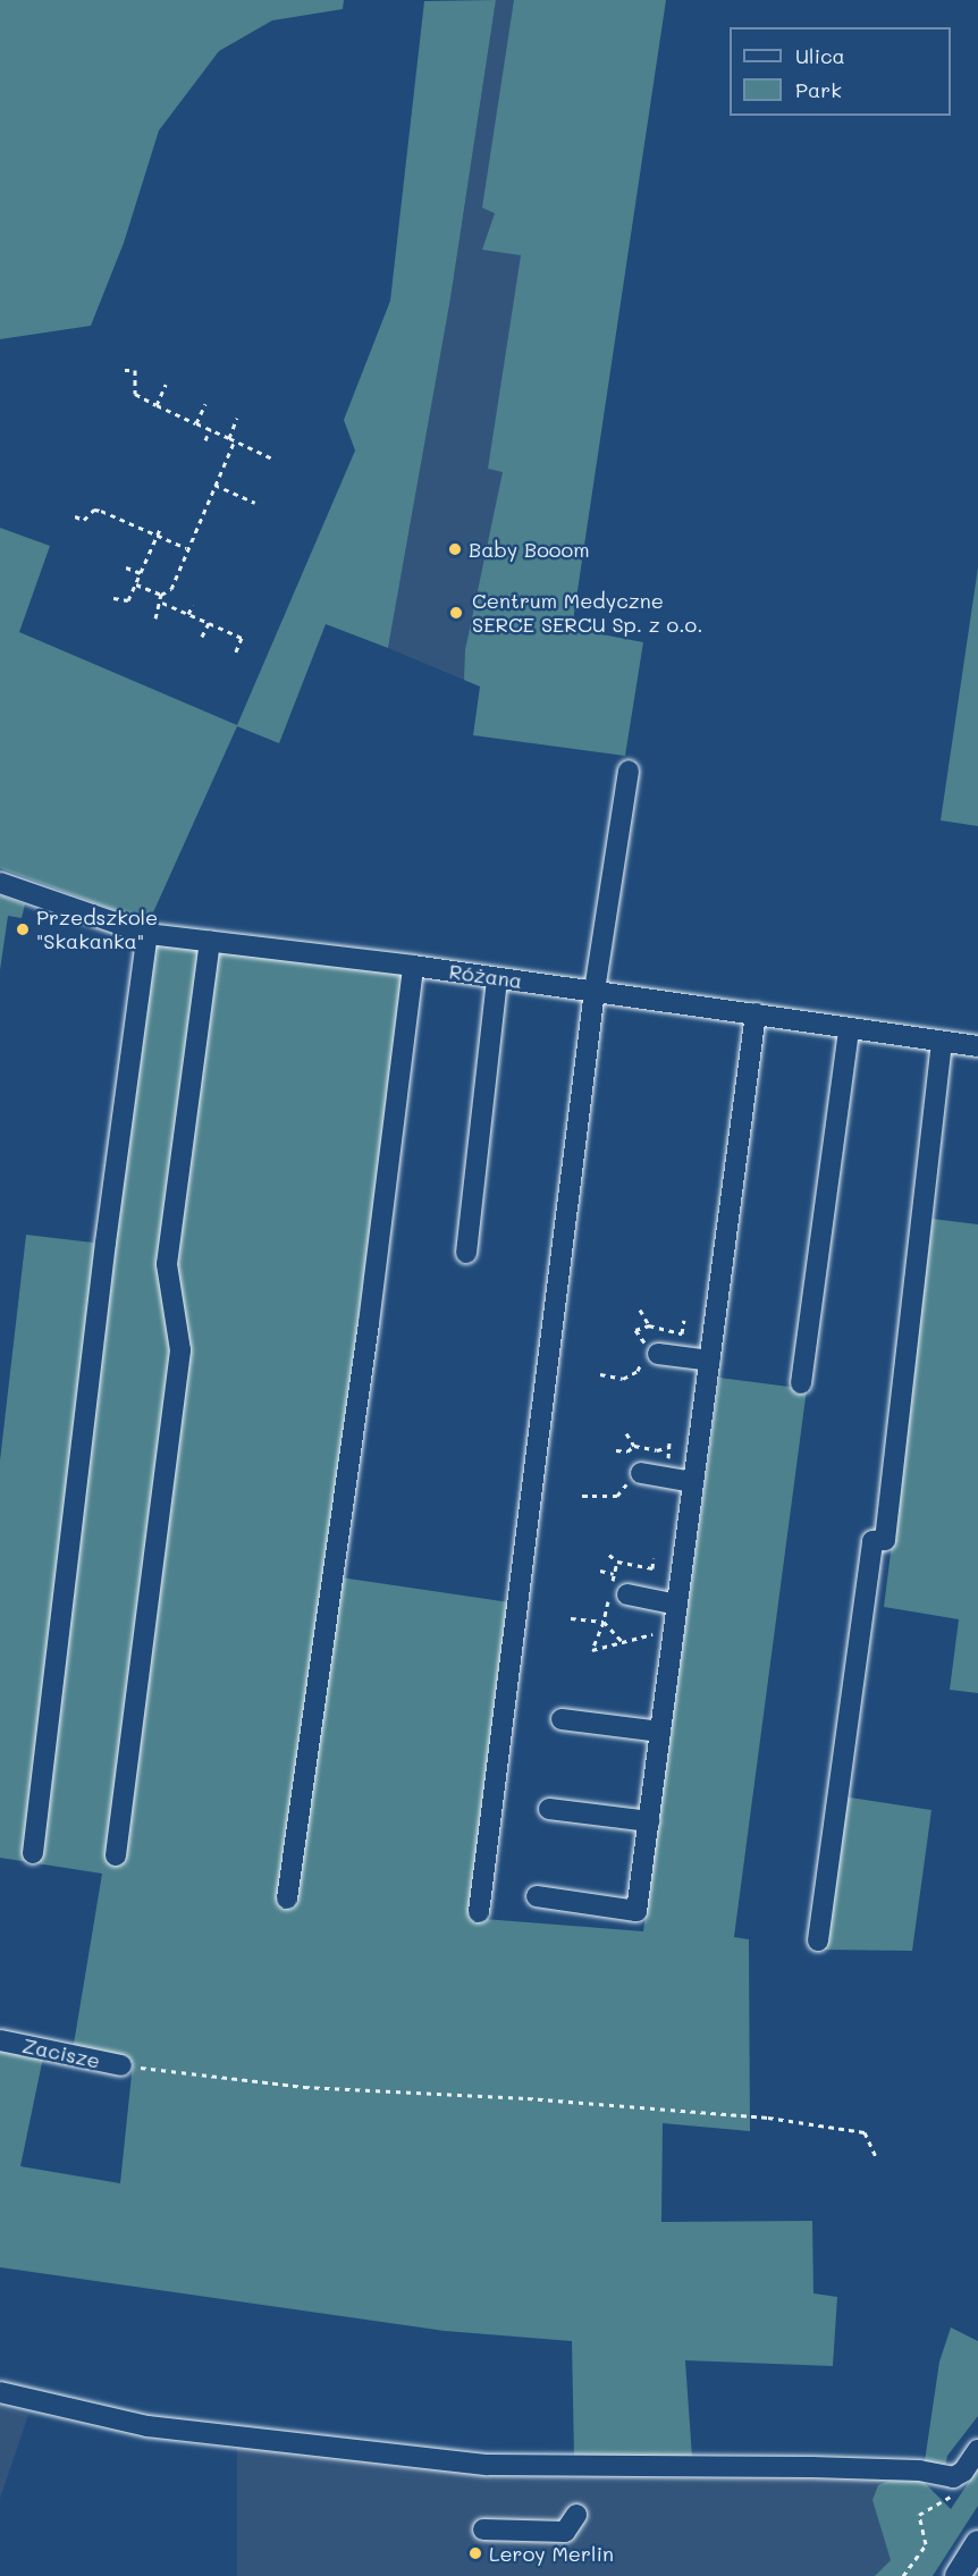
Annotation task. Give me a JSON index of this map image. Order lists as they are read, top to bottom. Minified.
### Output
{"streets":{"street":["Różana","Zacisze"]},"places":["Baby Booom","Centrum Medyczne SERCE SERCU Sp. z o.o.","Przedszkole \"Skakanka\"","Leroy Merlin"],"legend":["Ulica","Park"]}
